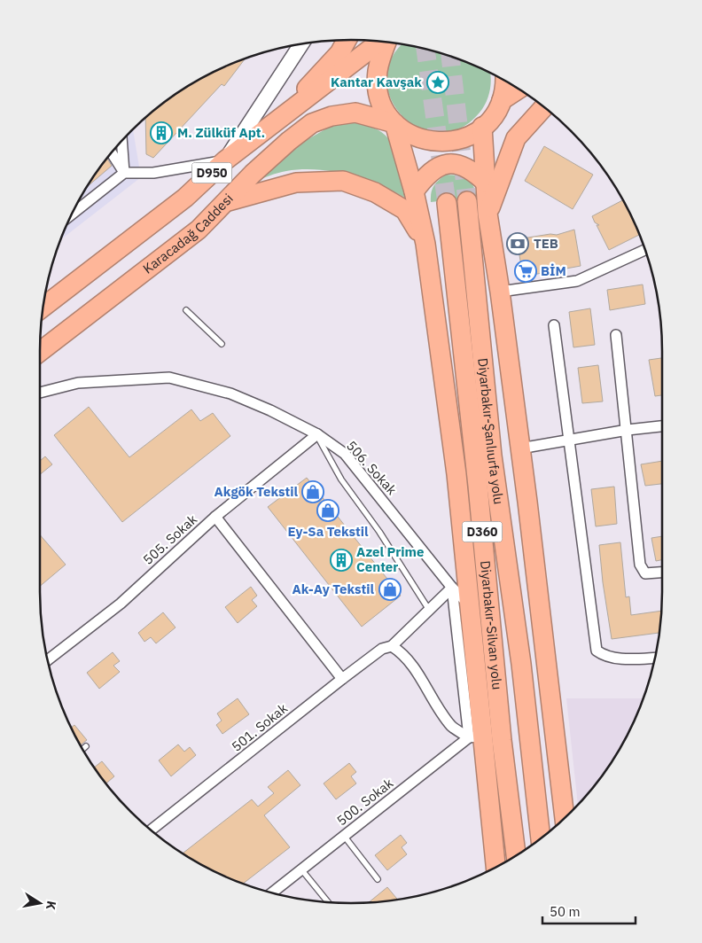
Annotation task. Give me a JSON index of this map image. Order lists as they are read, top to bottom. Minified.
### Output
{"streets":{"highway":["D950","Karacadağ Caddesi","Diyarbakır-Şanlıurfa yolu","D360","Diyarbakır-Silvan yolu"],"street":["506. Sokak","505. Sokak","501. Sokak","500. Sokak"]},"crossings":[["506. Sokak","505. Sokak"],["506. Sokak","501. Sokak"]],"places":{"place":["Kantar Kavşak"],"building":["M. Zülküf Apt.","Azel Prime Center"],"bank":["TEB"],"supermarket":["BİM"],"shop":["Akgök Tekstil","Ey-Sa Tekstil","Ak-Ay Tekstil"]},"scale_bar":"50 m","north":"right"}
